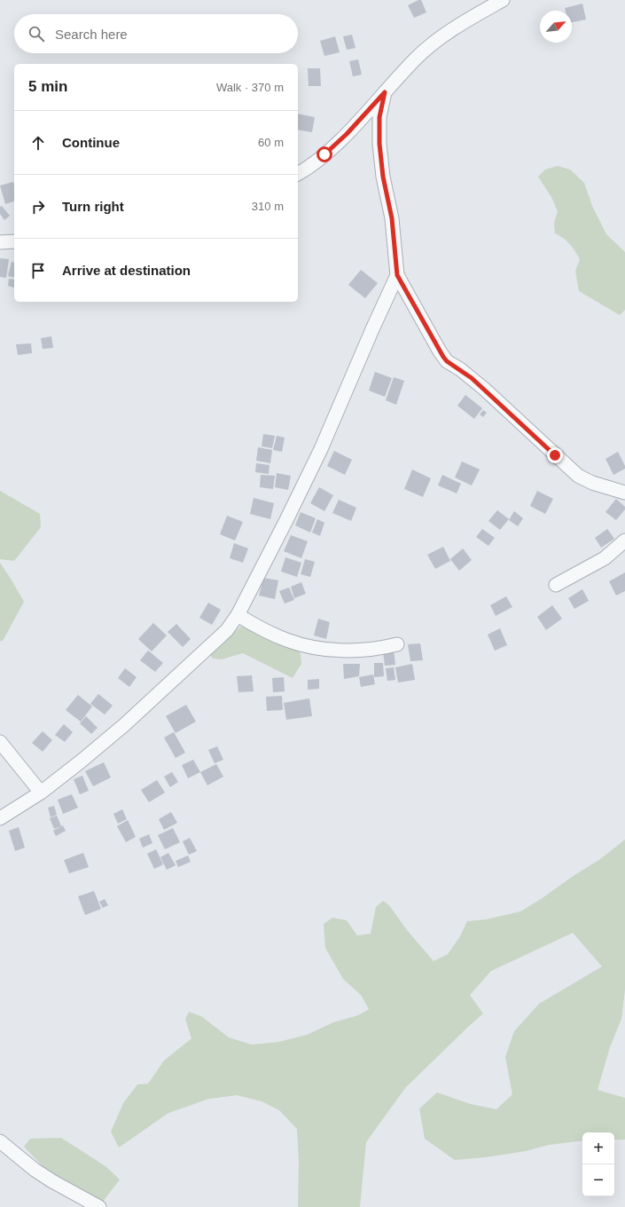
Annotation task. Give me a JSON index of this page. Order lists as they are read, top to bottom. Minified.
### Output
{"north":"top right","page":{"search":"Search here","heading":["5 min","Walk · 370 m"],"list":[["Continue","60 m"],["Turn right","310 m"],"Arrive at destination"],"map_buttons":["+","−"]}}
